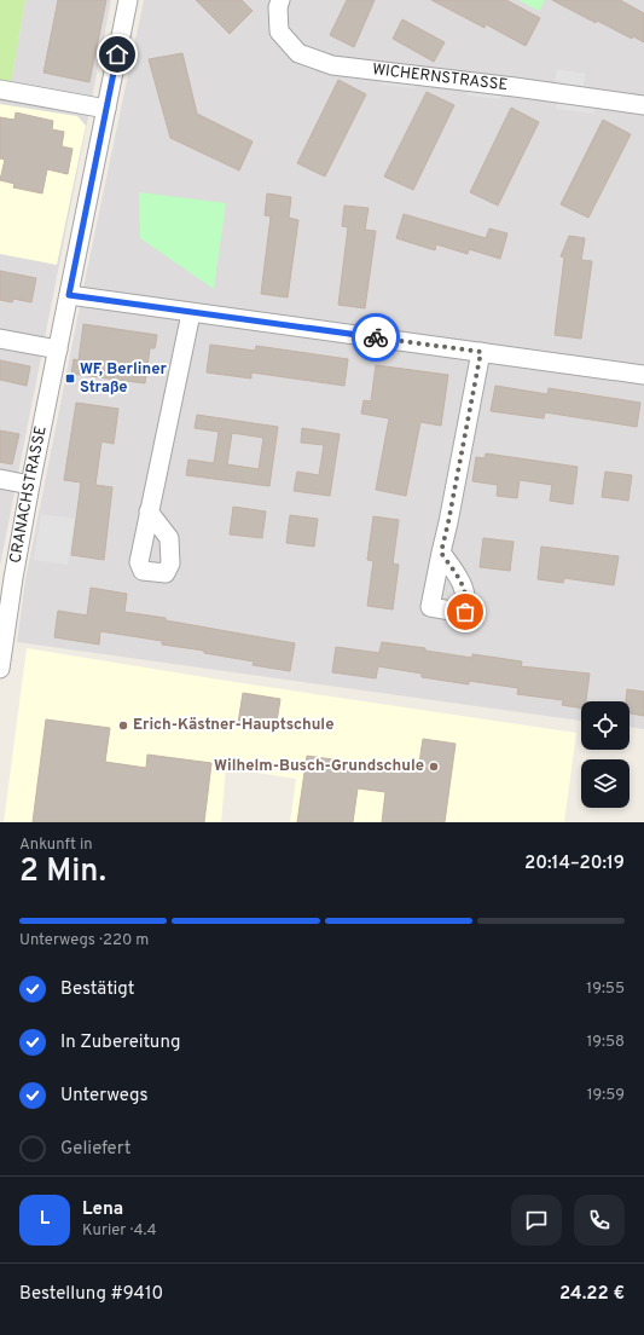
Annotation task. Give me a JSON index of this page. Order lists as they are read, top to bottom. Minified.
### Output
{"streets":{"street":["WICHERNSTRASSE","CRANACHSTRASSE"]},"places":{"transit":["WF, Berliner Straße"],"other":["Erich-Kästner-Hauptschule","Wilhelm-Busch-Grundschule"]},"page":{"heading":["2 Min.","Ankunft in","20:14–20:19"],"panel":["Lena","Kurier · 4.4","Bestellung #9410","24.22 €"],"bar":"Unterwegs · 220 m","list":[["Bestätigt","19:55"],["In Zubereitung","19:58"],["Unterwegs","19:59"],"Geliefert"],"round":"L"}}
